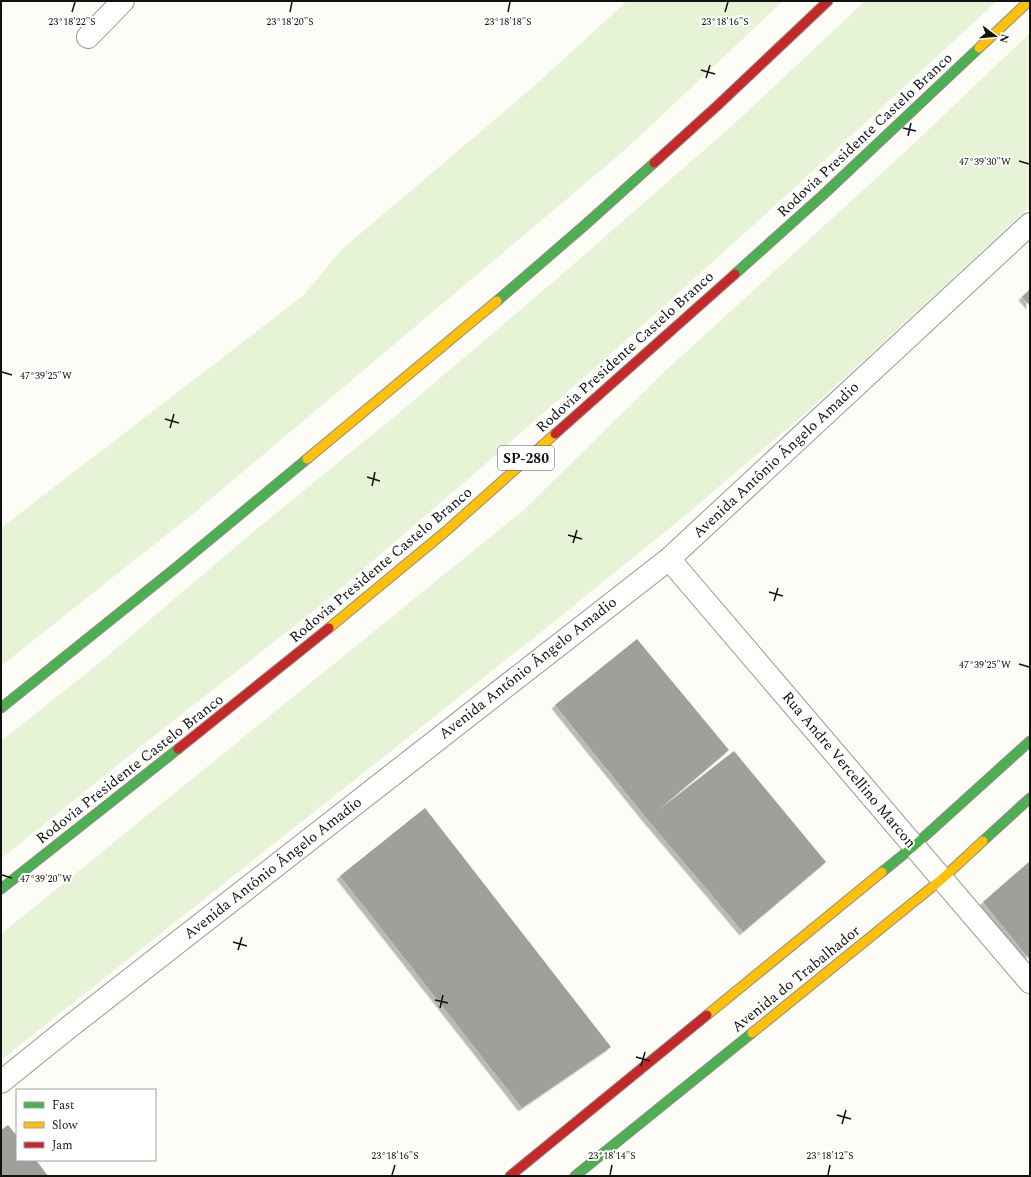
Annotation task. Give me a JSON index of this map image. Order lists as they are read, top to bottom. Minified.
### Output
{"streets":{"main road":["Rodovia Presidente Castelo Branco","SP-280","Avenida do Trabalhador"],"street":["Avenida Antônio Ângelo Amadio","Rua Andre Vercellino Marcon"]},"crossings":[["Avenida Antônio Ângelo Amadio","Rua Andre Vercellino Marcon"],["Rua Andre Vercellino Marcon","Avenida do Trabalhador"]],"legend":["Fast","Slow","Jam"],"north":"right","coordinates":["23°18'22\"S","23°18'20\"S","23°18'18\"S","23°18'16\"S","47°39'30\"W","47°39'25\"W","47°39'20\"W","23°18'14\"S","23°18'12\"S"]}
